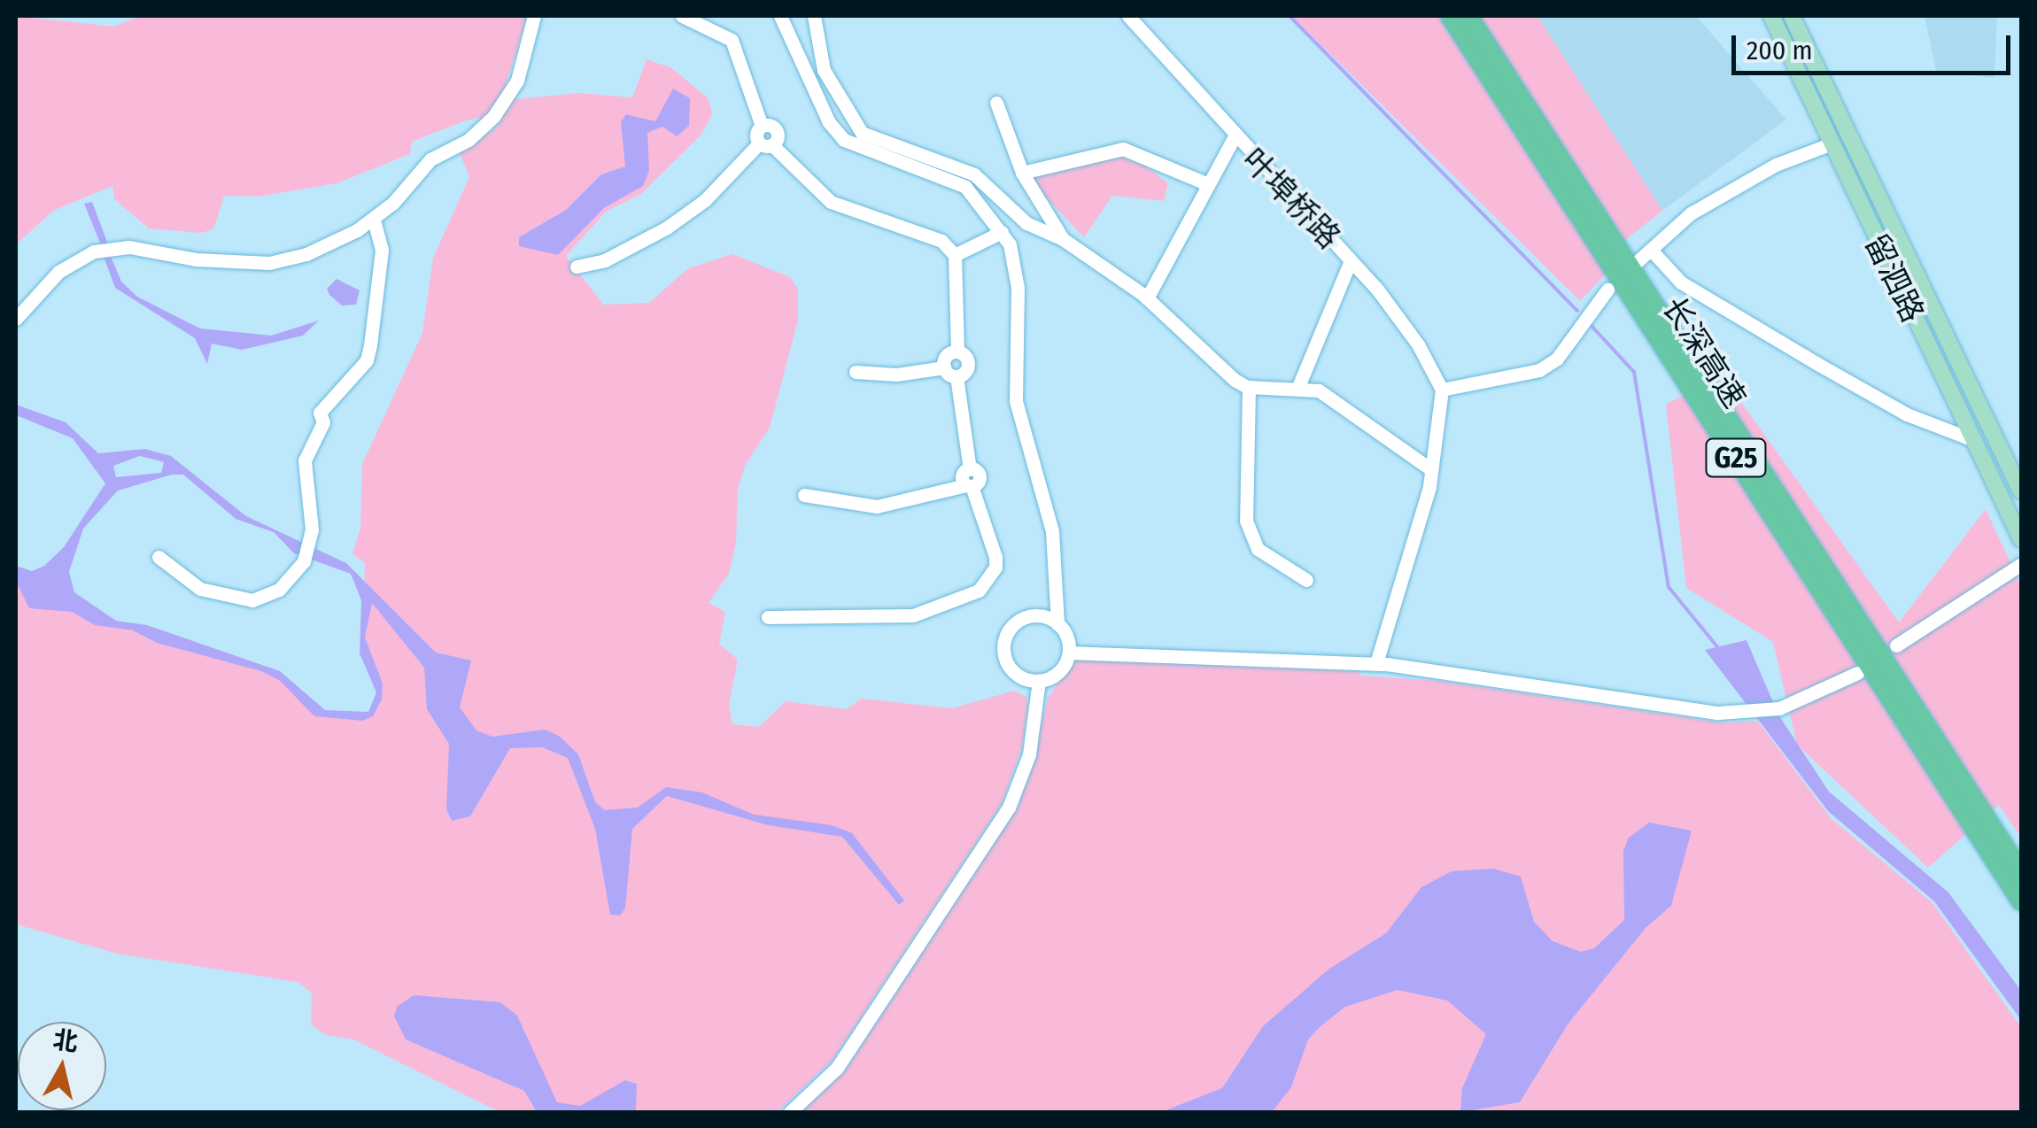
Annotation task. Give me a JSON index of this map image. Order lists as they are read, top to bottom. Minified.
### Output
{"streets":{"highway":["长深高速","G25"],"main road":["留泗路"],"street":["叶埠桥路"]},"scale_bar":"200 m","north":"top"}
